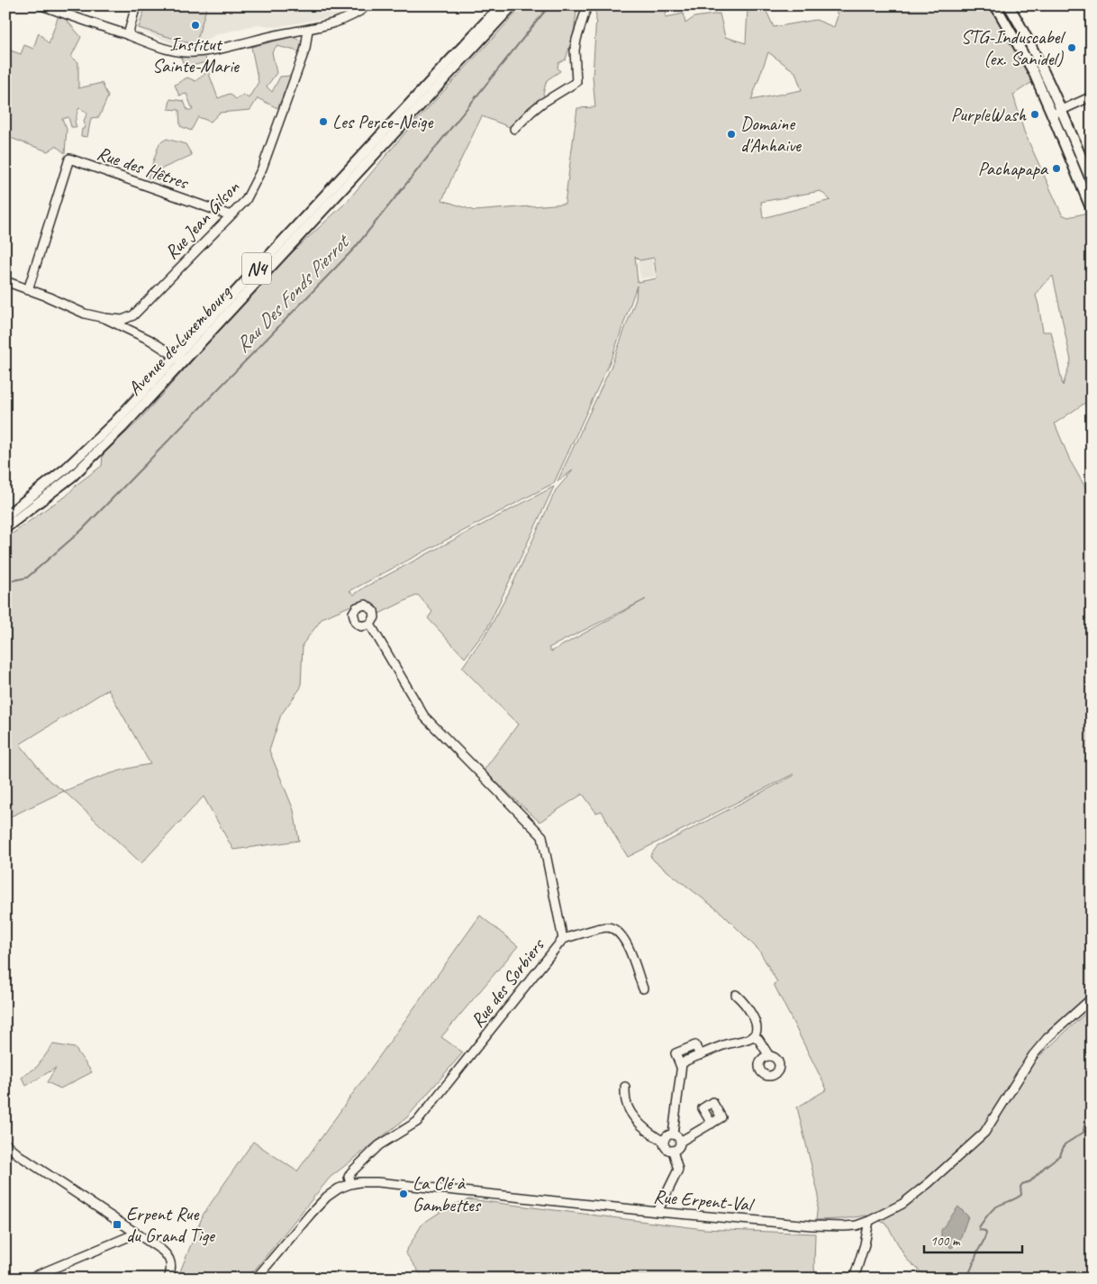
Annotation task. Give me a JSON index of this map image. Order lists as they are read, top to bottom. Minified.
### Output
{"streets":{"main road":["N4","Avenue de Luxembourg"],"street":["Rue des Hêtres","Rue Jean Gilson","Rue des Sorbiers","Rue Erpent-Val"]},"crossings":[["Rue des Hêtres","Rue Jean Gilson"],["Rue des Sorbiers","Rue Erpent-Val"]],"water":["Rau Des Fonds Pierrot"],"places":{"other":["Institut Sainte-Marie","STG-Induscabel (ex. Sanidel)","PurpleWash","Les Perce-Neige","Domaine d'Anhaive","Pachapapa","La Clé à Gambettes"],"transit":["Erpent Rue du Grand Tige"]},"scale_bar":"100 m"}
